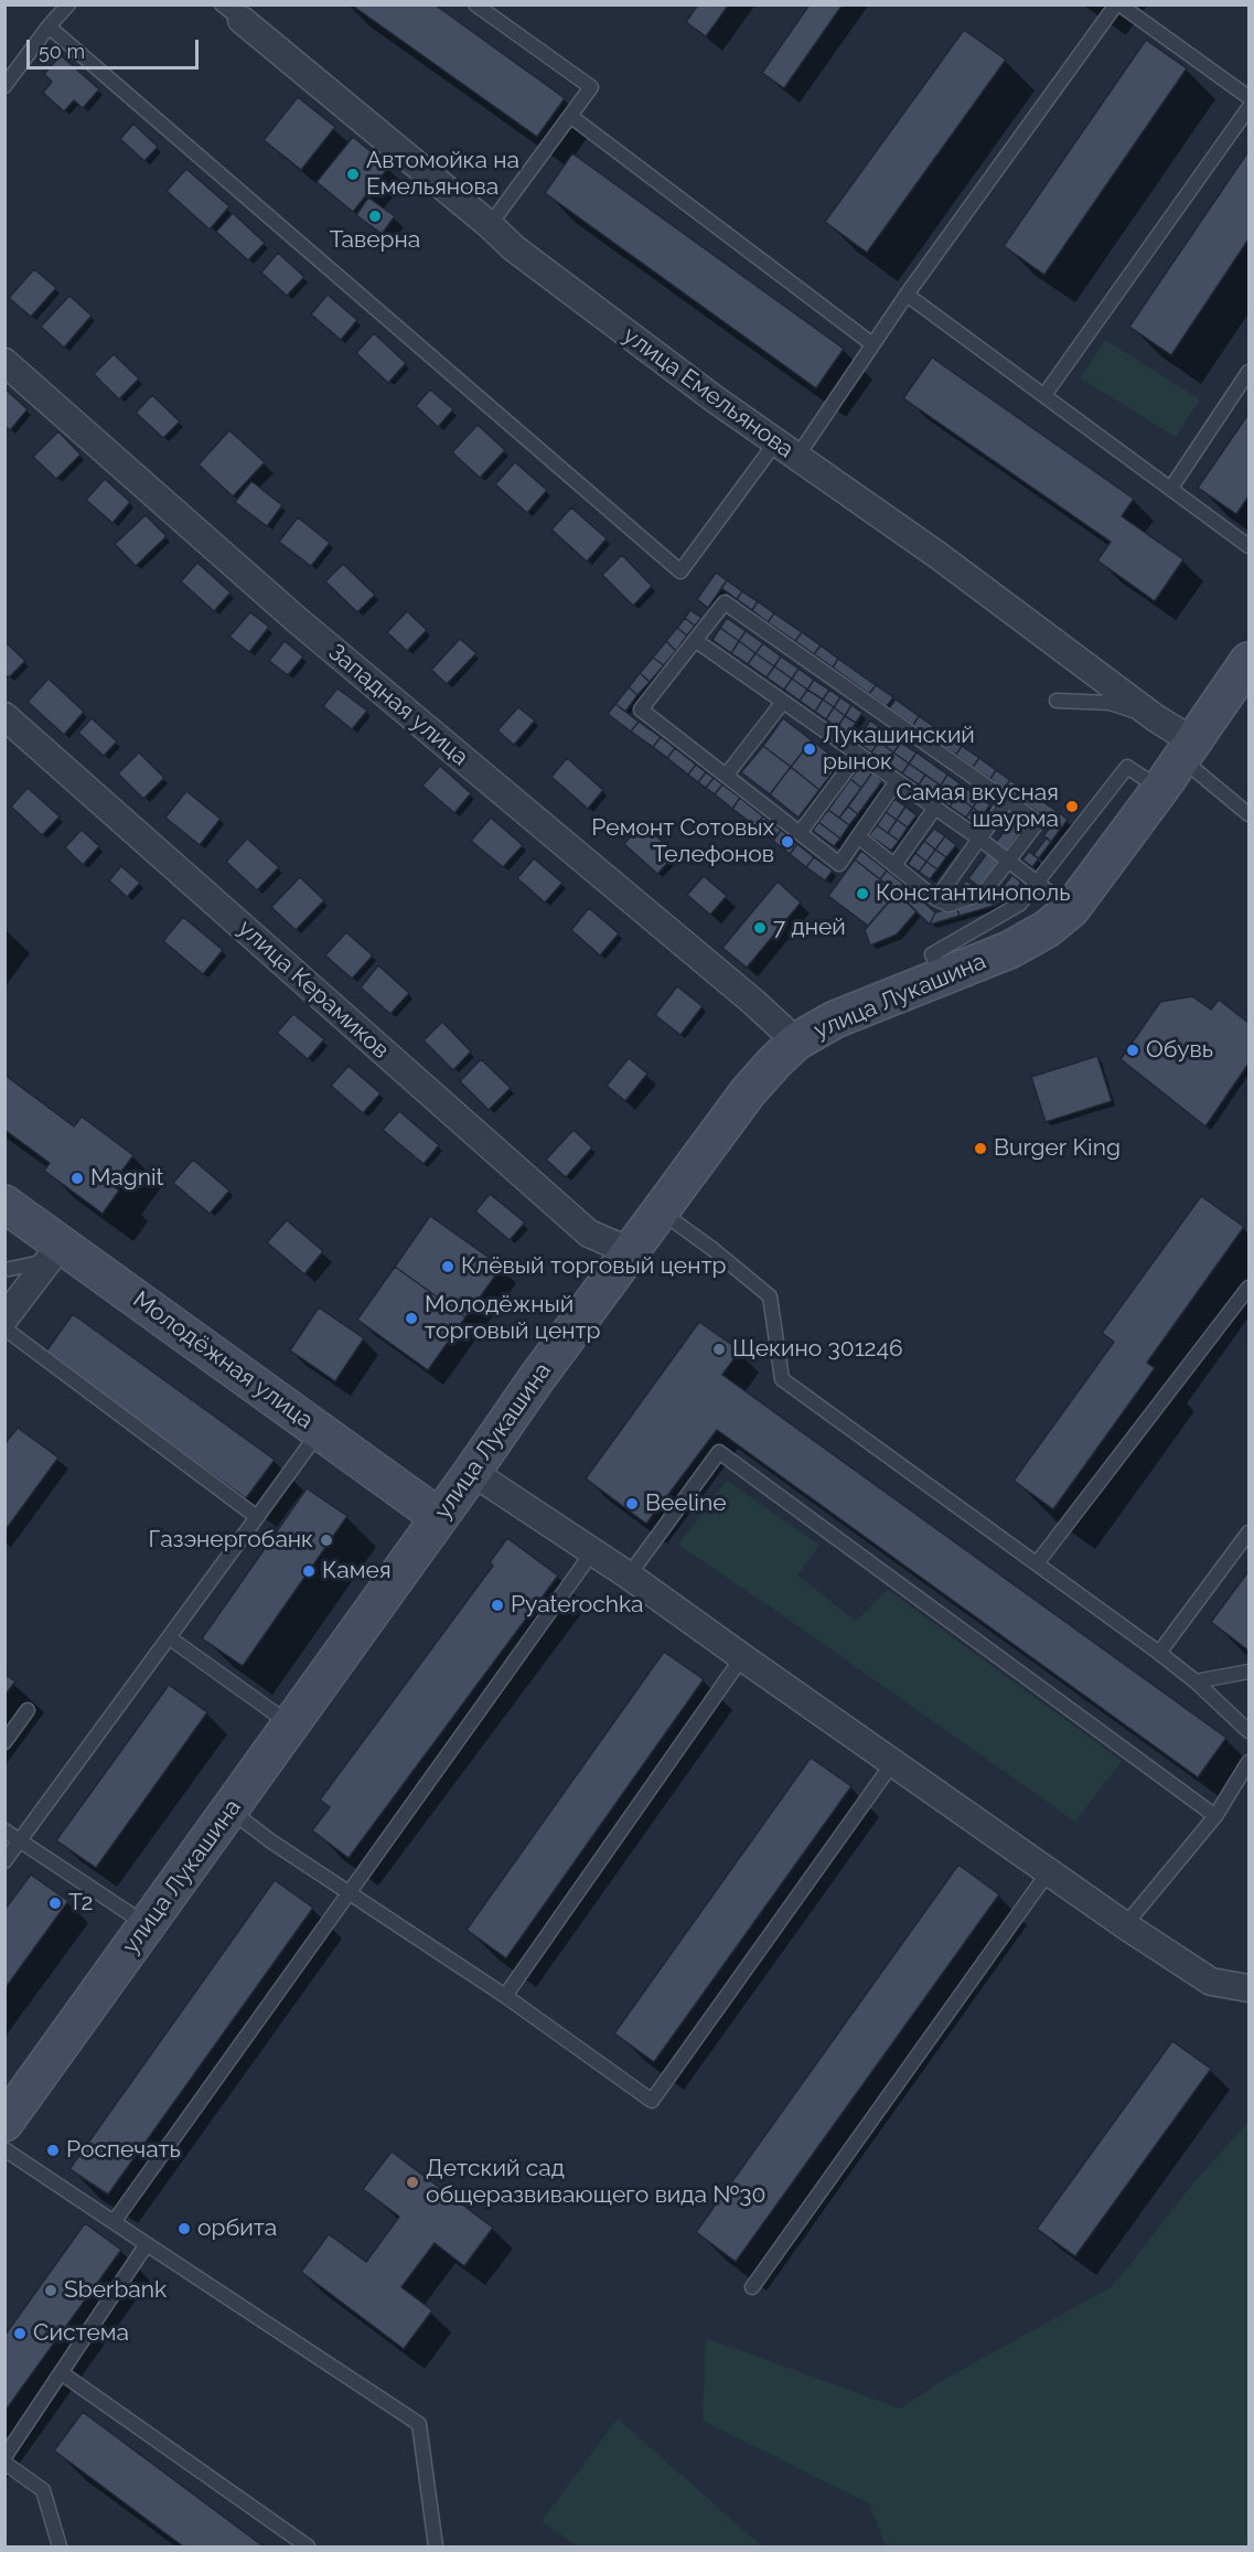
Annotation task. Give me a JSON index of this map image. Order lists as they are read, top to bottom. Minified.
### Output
{"streets":{"main road":["улица Лукашина","Молодёжная улица"],"street":["улица Емельянова","Западная улица","улица Керамиков"]},"crossings":[["улица Емельянова","улица Лукашина"],["Западная улица","улица Лукашина"],["улица Керамиков","улица Лукашина"],["улица Лукашина","Молодёжная улица"]],"places":["Автомойка на Емельянова","Таверна","Лукашинский рынок","Самая вкусная шаурма","Ремонт Сотовых Телефонов","Константинополь","7 дней","Обувь","Burger King","Magnit","Клёвый торговый центр","Молодёжный торговый центр","Щекино 301246","Beeline","Газэнергобанк","Камея","Pyaterochka","T2","Роспечать","Детский сад общеразвивающего вида №30","орбита","Sberbank","Система"],"scale_bar":"50 m"}
